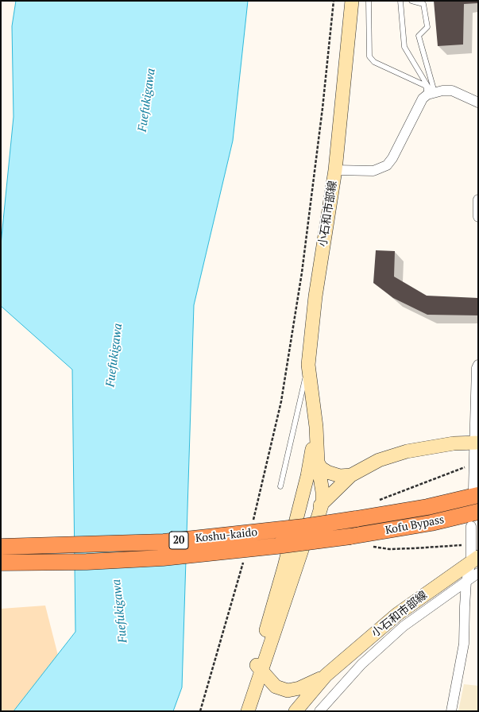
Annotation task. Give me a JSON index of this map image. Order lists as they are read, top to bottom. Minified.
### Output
{"streets":{"highway":["Kofu Bypass","Koshu-kaido","20"],"main road":["小石和市部線"]},"crossings":[["Kofu Bypass","Koshu-kaido"]],"water":["Fuefukigawa"]}
